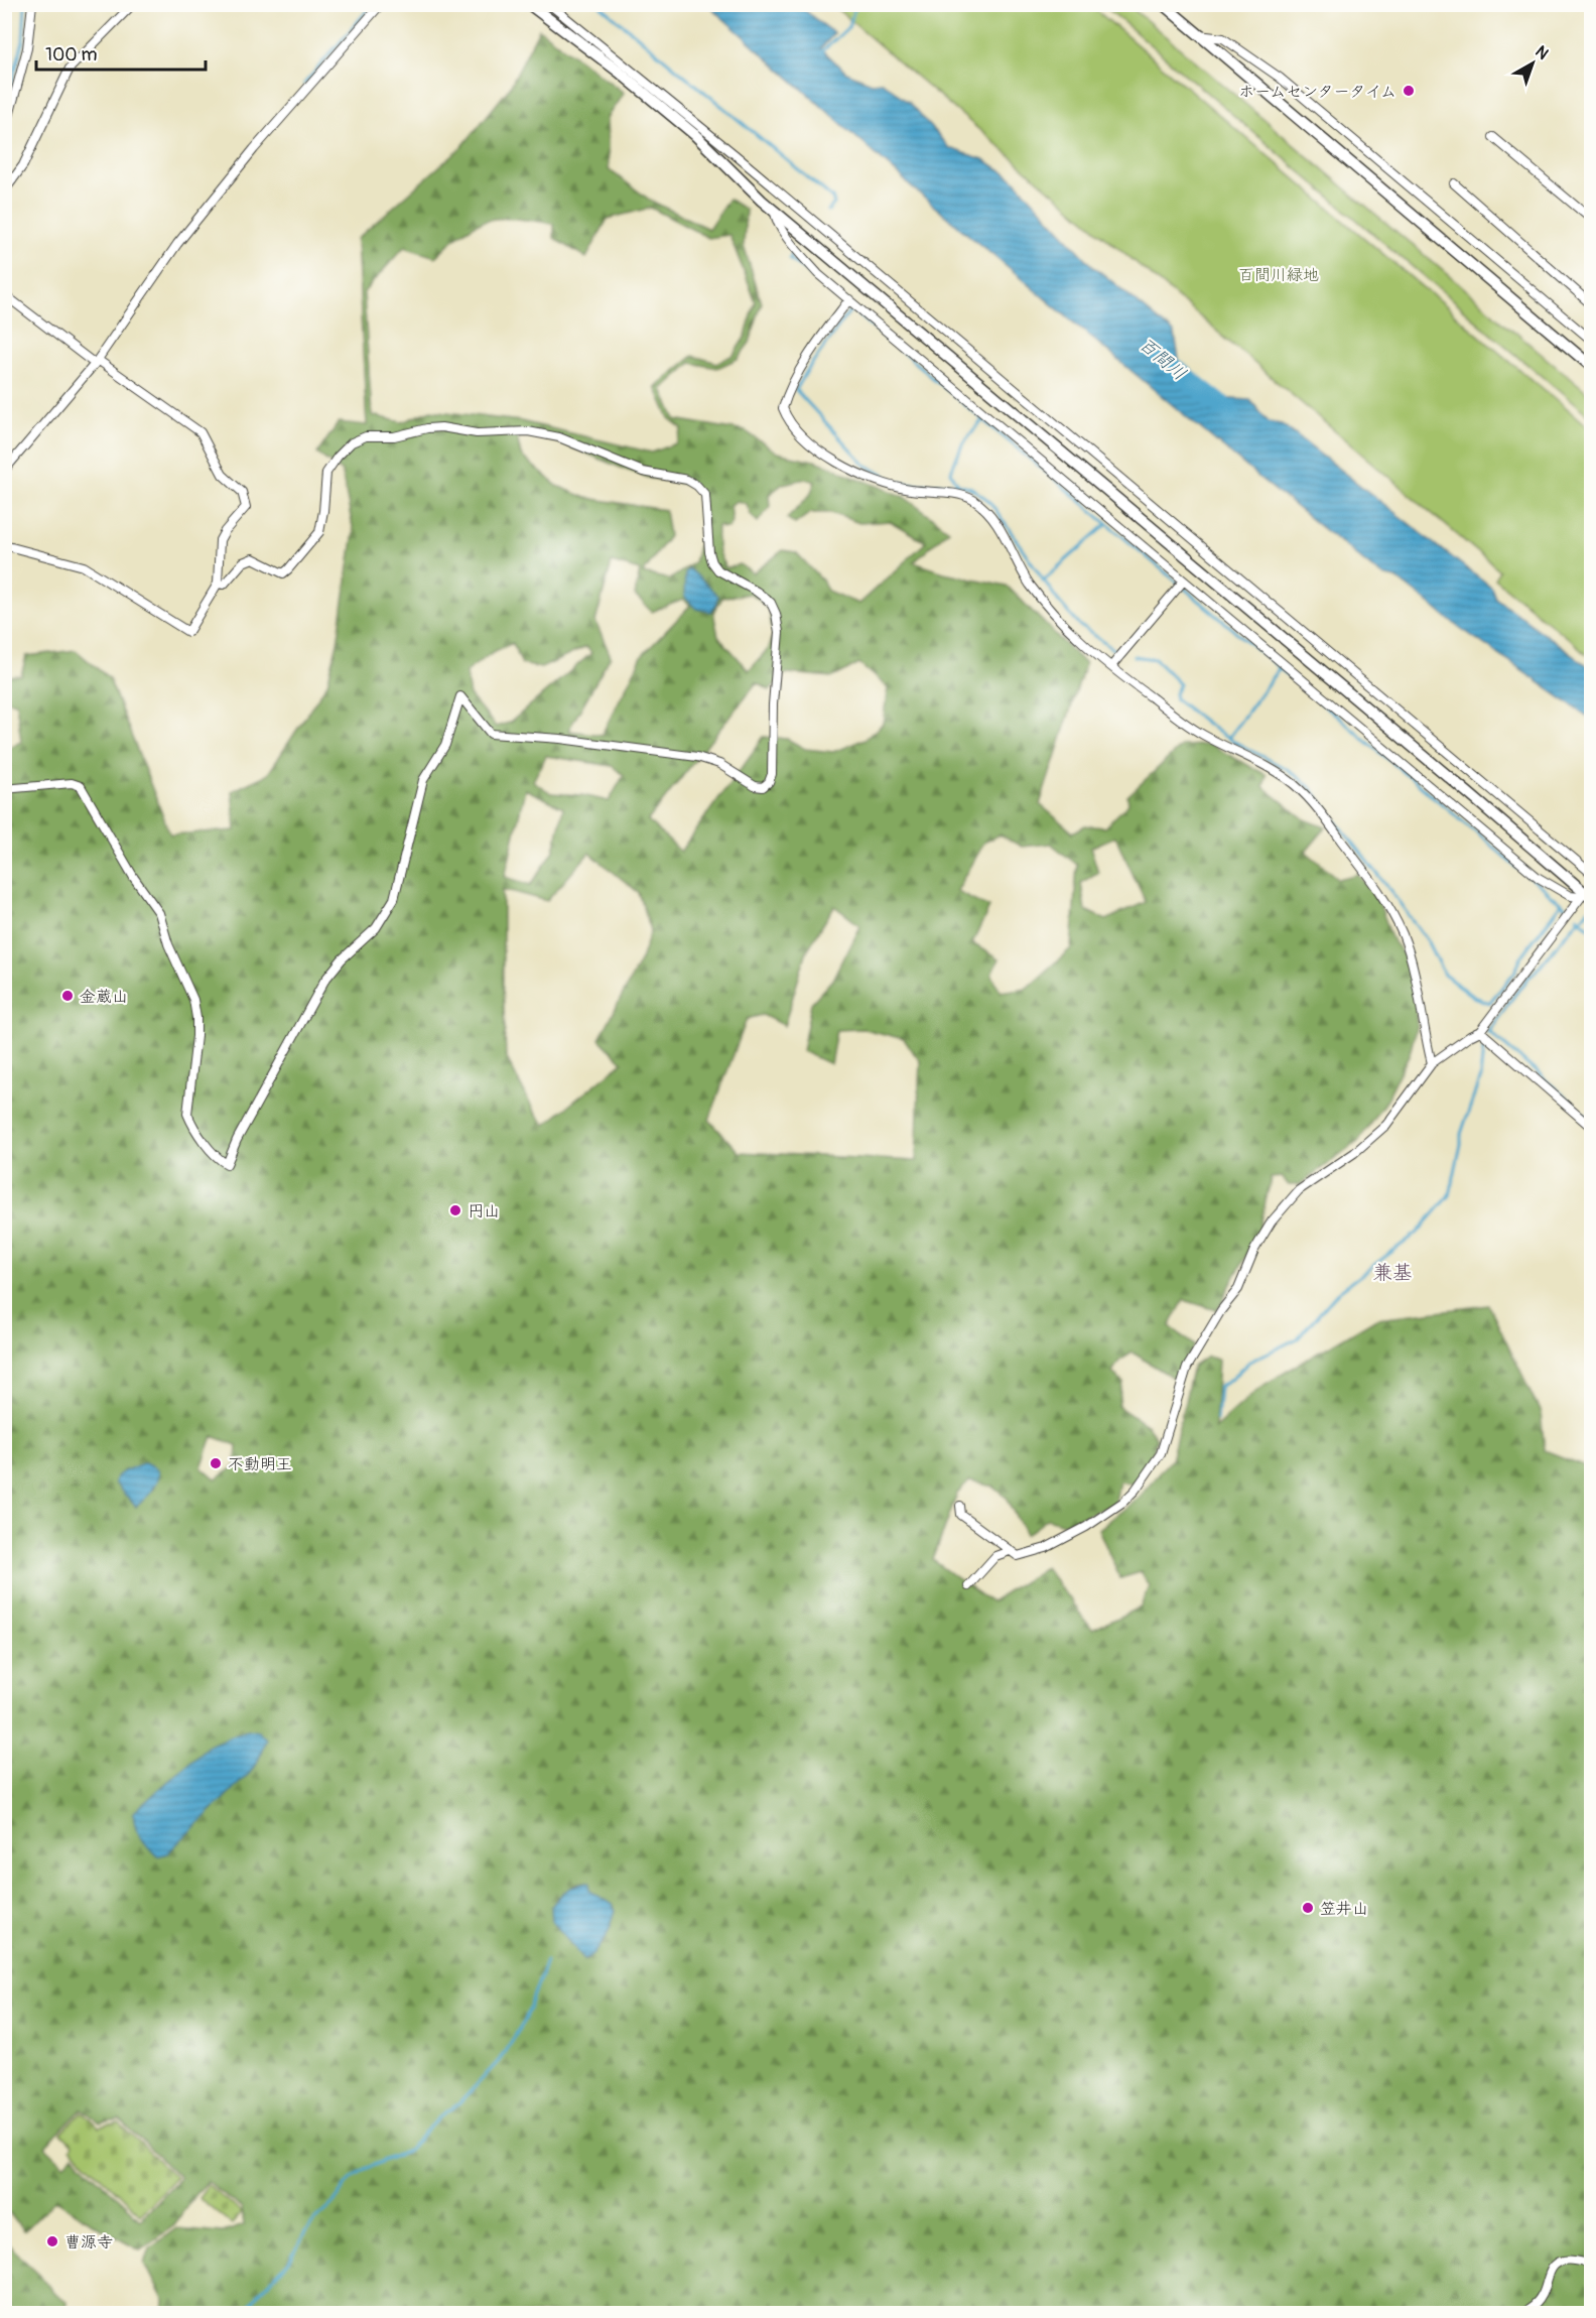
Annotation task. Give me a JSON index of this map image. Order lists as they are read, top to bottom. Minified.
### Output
{"districts":["兼基"],"water":["百間川"],"parks":["百間川緑地"],"places":["ホームセンタータイム","金蔵山","円山","不動明王","笠井山","曹源寺"],"scale_bar":"100 m","north":"top right"}
